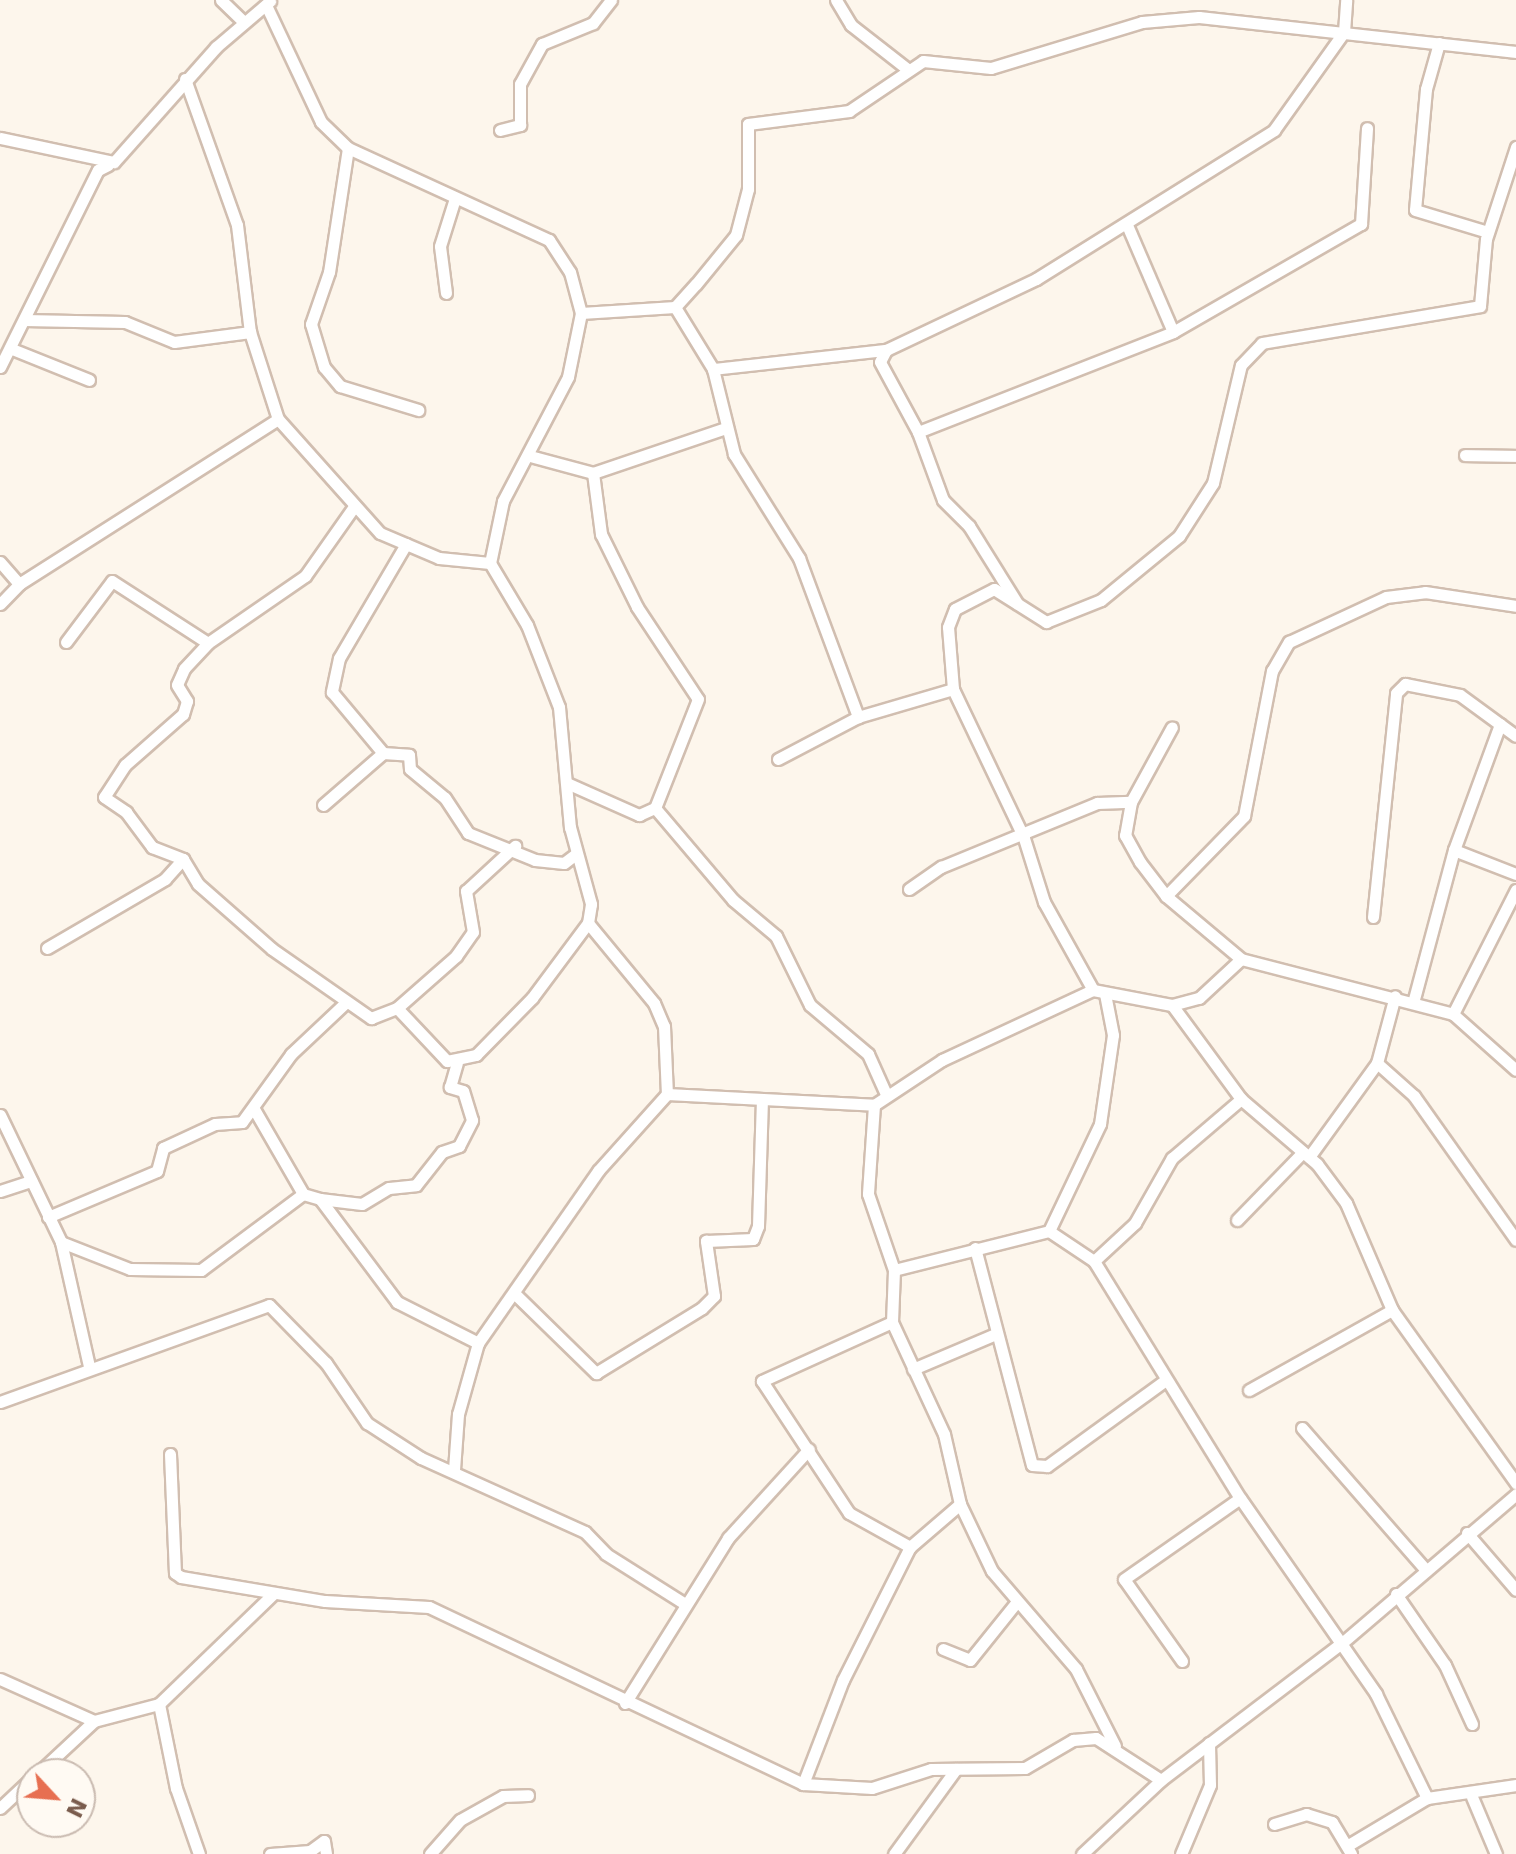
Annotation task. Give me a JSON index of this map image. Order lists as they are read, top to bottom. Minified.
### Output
{"north":"bottom right"}
